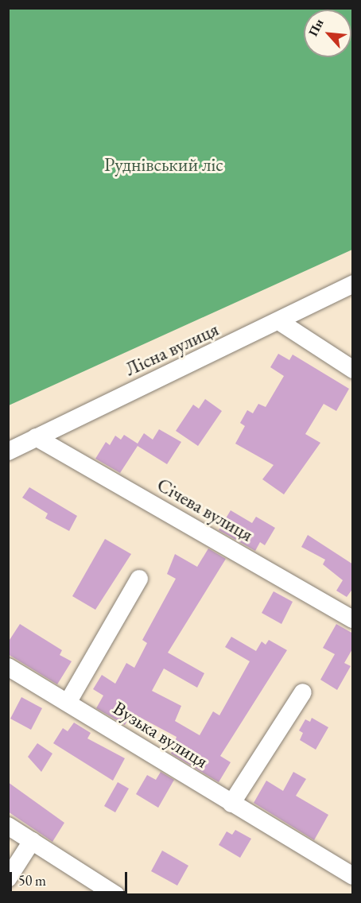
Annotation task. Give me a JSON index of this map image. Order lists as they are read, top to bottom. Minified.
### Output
{"streets":{"street":["Лісна вулиця","Січева вулиця","Вузька вулиця"]},"crossings":[["Лісна вулиця","Січева вулиця"]],"parks":["Руднівський ліс"],"scale_bar":"50 m","north":"top left"}
